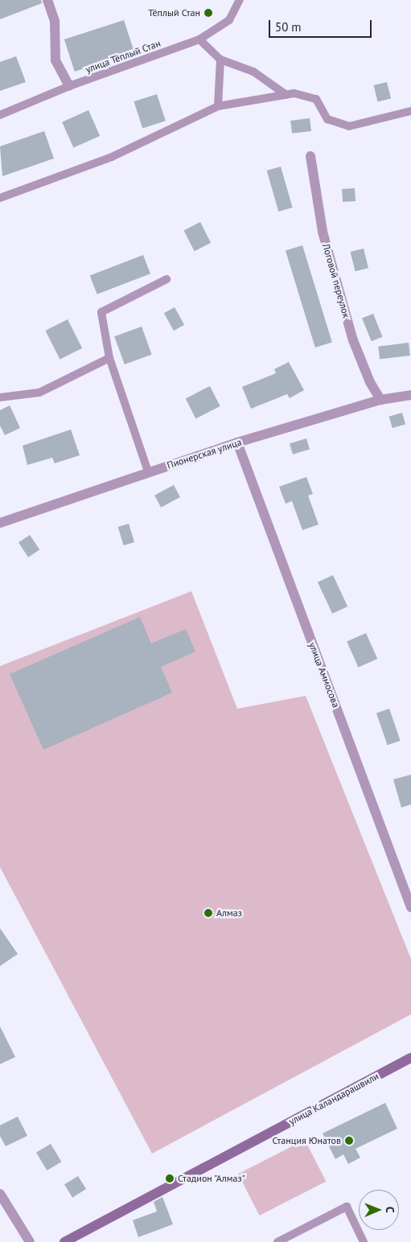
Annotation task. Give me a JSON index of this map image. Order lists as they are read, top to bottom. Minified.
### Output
{"streets":{"main road":["улица Каландарашвили"],"street":["Логовой переулок","Пионерская улица","улица Аммосова"],"lane":["улица Тёплый Стан"]},"crossings":[["Логовой переулок","Пионерская улица"],["Пионерская улица","улица Аммосова"]],"places":["Тёплый Стан","Алмаз","Станция Юнатов","Стадион \"Алмаз\""],"scale_bar":"50 m","north":"right"}
